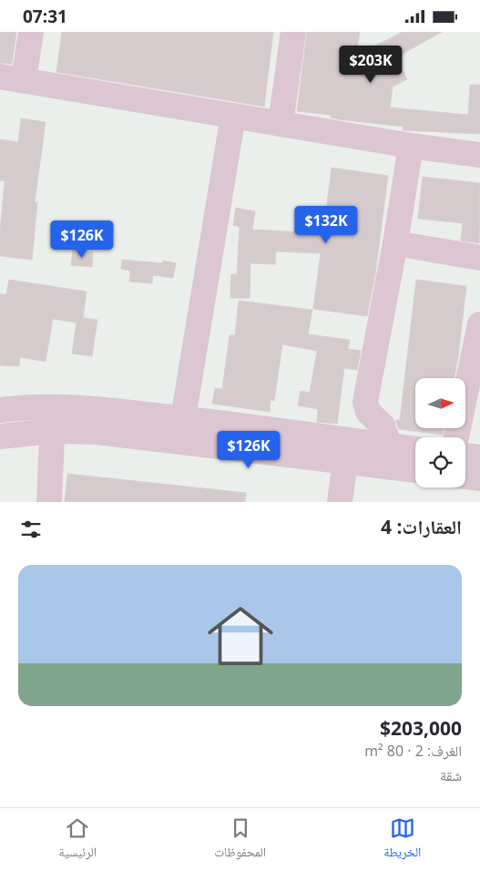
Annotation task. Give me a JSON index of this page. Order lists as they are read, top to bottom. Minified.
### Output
{"north":"right","page":{"status":"07:31","price":["$203K","$132K","$126K","$126K"],"heading":"العقارات: 4","list":[{"name":"$203,000","note":"الغرف: 2 · 80 m² · شقة"}],"tabs":["الخريطة","المحفوظات","الرئيسية"]}}
